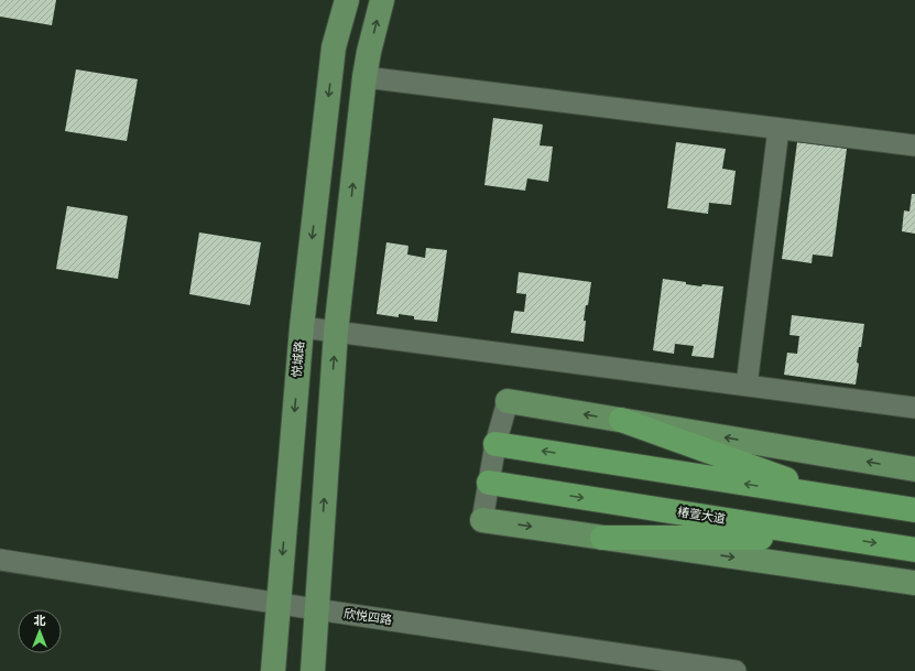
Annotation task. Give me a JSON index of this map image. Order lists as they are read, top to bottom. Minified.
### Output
{"streets":{"highway":["椿萱大道"],"main road":["悦城路"],"street":["欣悦四路"]},"crossings":[["悦城路","欣悦四路"]],"north":"top"}
